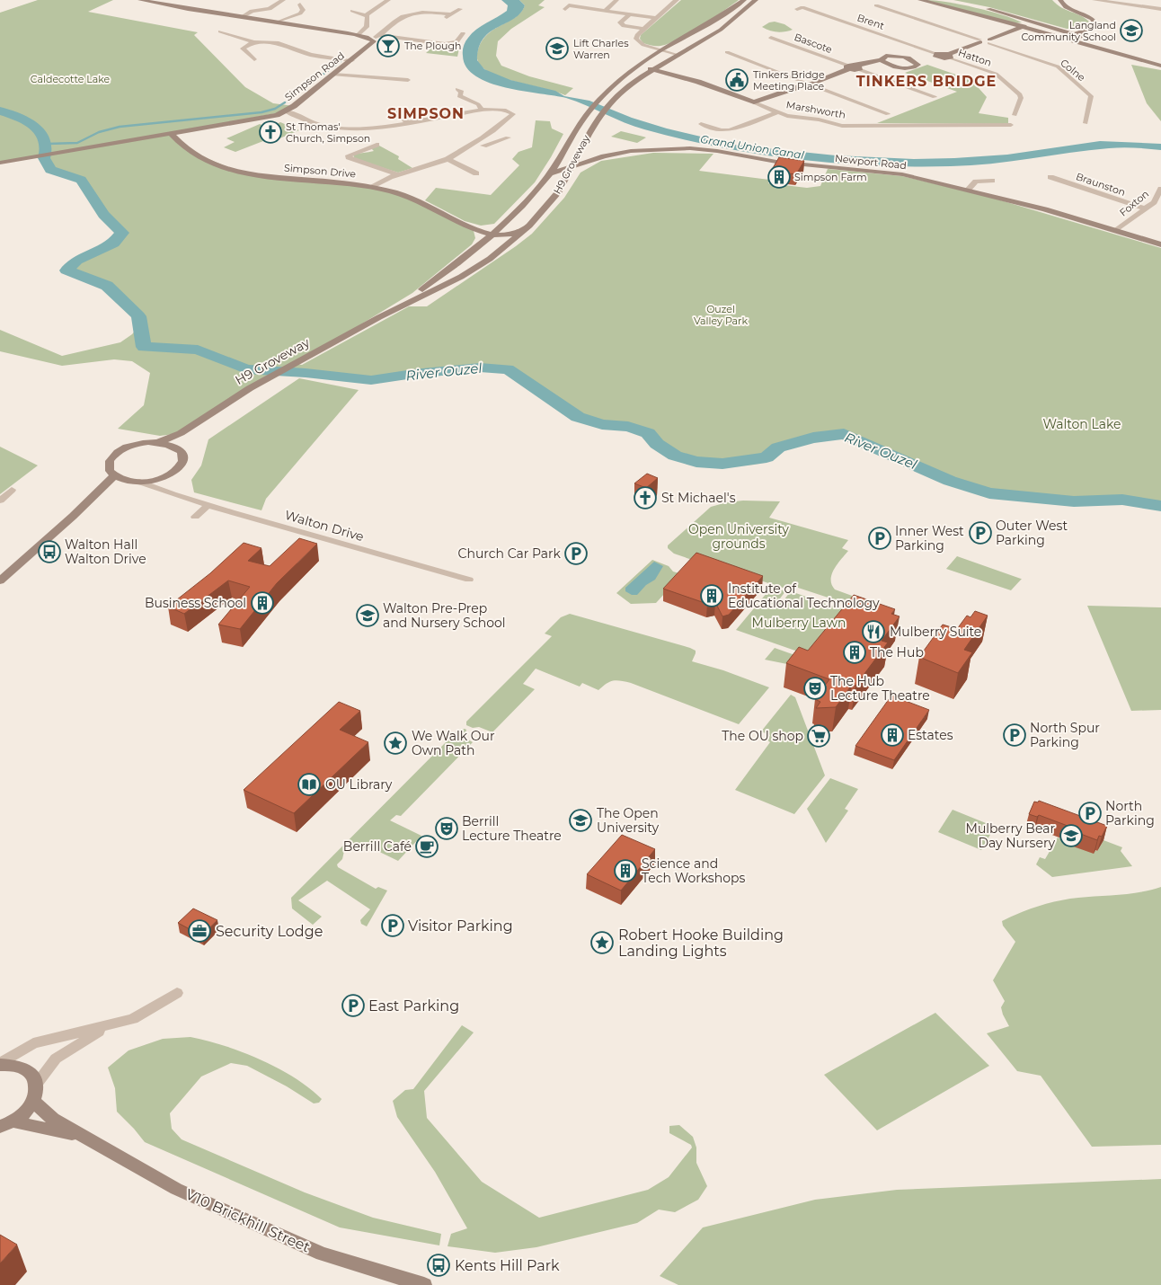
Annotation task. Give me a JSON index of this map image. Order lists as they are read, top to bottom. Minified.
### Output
{"streets":{"street":["Brent","Bascote","Hatton","Colne","Simpson Road","Marshworth","Newport Road","H9 Groveway","Simpson Drive","Braunston","Foxton","Walton Drive","V10 Brickhill Street"]},"crossings":[["Simpson Road","Simpson Drive"],["Marshworth","H9 Groveway"],["Newport Road","H9 Groveway"],["Newport Road","Foxton"],["H9 Groveway","Simpson Drive"],["Braunston","Foxton"]],"districts":["TINKERS BRIDGE","SIMPSON"],"water":["Grand Union Canal","River Ouzel"],"parks":["Caldecotte Lake","Ouzel Valley Park","Walton Lake","Open University grounds","Mulberry Lawn"],"places":{"school or university":["Langland Community School","Lift Charles Warren","Walton Pre-Prep and Nursery School","The Open University","Mulberry Bear Day Nursery"],"bar":["The Plough"],"public building":["Tinkers Bridge Meeting Place"],"church":["St Thomas' Church, Simpson","St Michael's"],"building":["Simpson Farm","Institute of Educational Technology","Business School","The Hub","Estates","Science and Tech Workshops"],"parking":["Outer West Parking","Inner West Parking","Church Car Park","North Spur Parking","North Parking","Visitor Parking","East Parking"],"bus stop":["Walton Hall Walton Drive","Kents Hill Park"],"restaurant":["Mulberry Suite"],"theatre":["The Hub Lecture Theatre","Berrill Lecture Theatre"],"supermarket":["The OU shop"],"place":["We Walk Our Own Path","Robert Hooke Building Landing Lights"],"library":["OU Library"],"cafe":["Berrill Café"],"office":["Security Lodge"]}}
